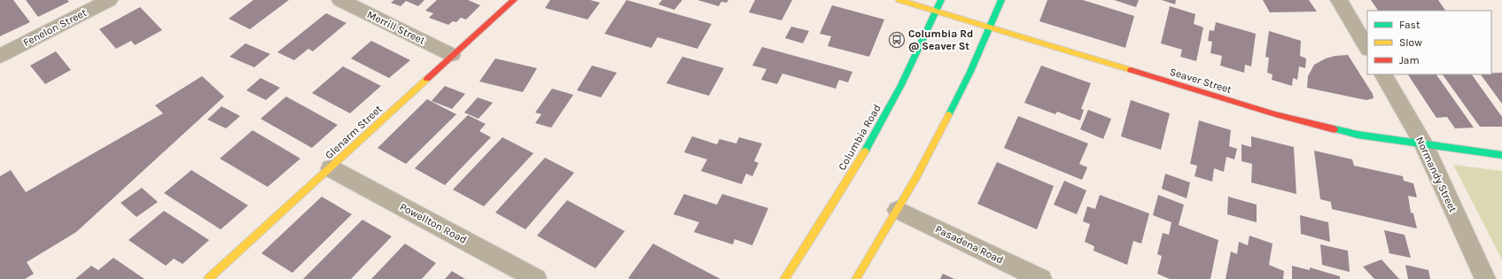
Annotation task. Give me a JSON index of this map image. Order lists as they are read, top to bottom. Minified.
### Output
{"streets":{"street":["Fenelon Street","Merrill Street","Seaver Street","Glenarm Street","Columbia Road","Normandy Street","Powellton Road","Pasadena Road"]},"crossings":[["Merrill Street","Glenarm Street"],["Seaver Street","Columbia Road"],["Seaver Street","Normandy Street"],["Glenarm Street","Powellton Road"]],"places":{"bus stop":["Columbia Rd @ Seaver St"]},"legend":["Fast","Slow","Jam"]}
